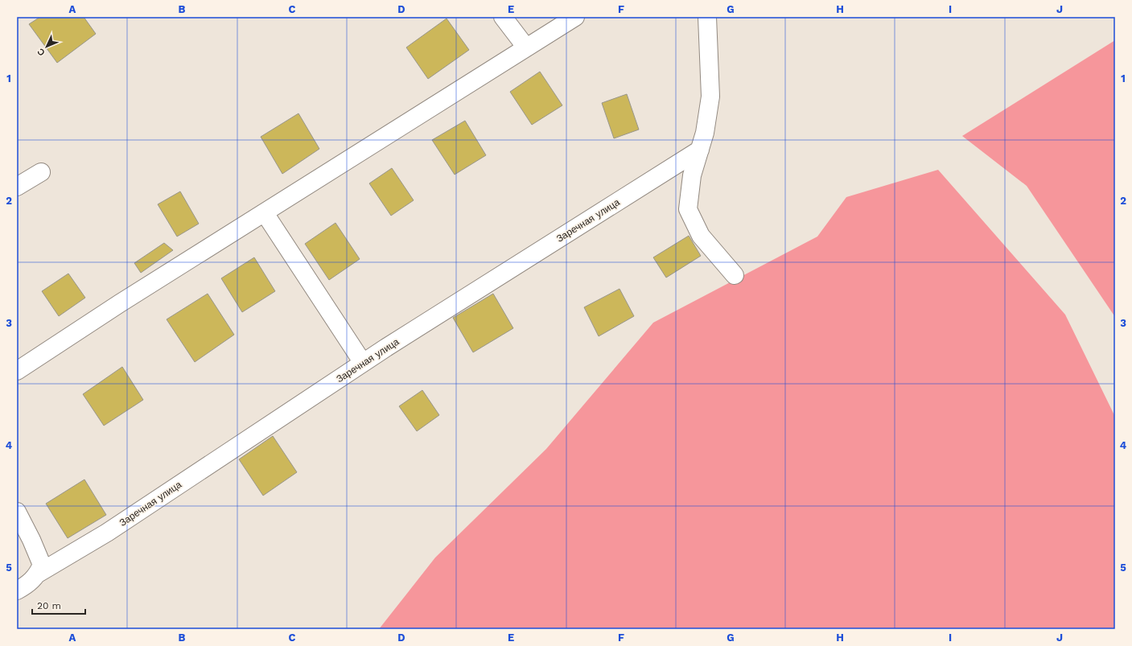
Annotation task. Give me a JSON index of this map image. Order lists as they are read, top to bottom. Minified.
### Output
{"streets":{"street":["Заречная улица"]},"scale_bar":"20 m","north":"bottom left","grid":{"columns":["A","B","C","D","E","F","G","H","I","J"],"rows":["1","2","3","4","5"]}}
